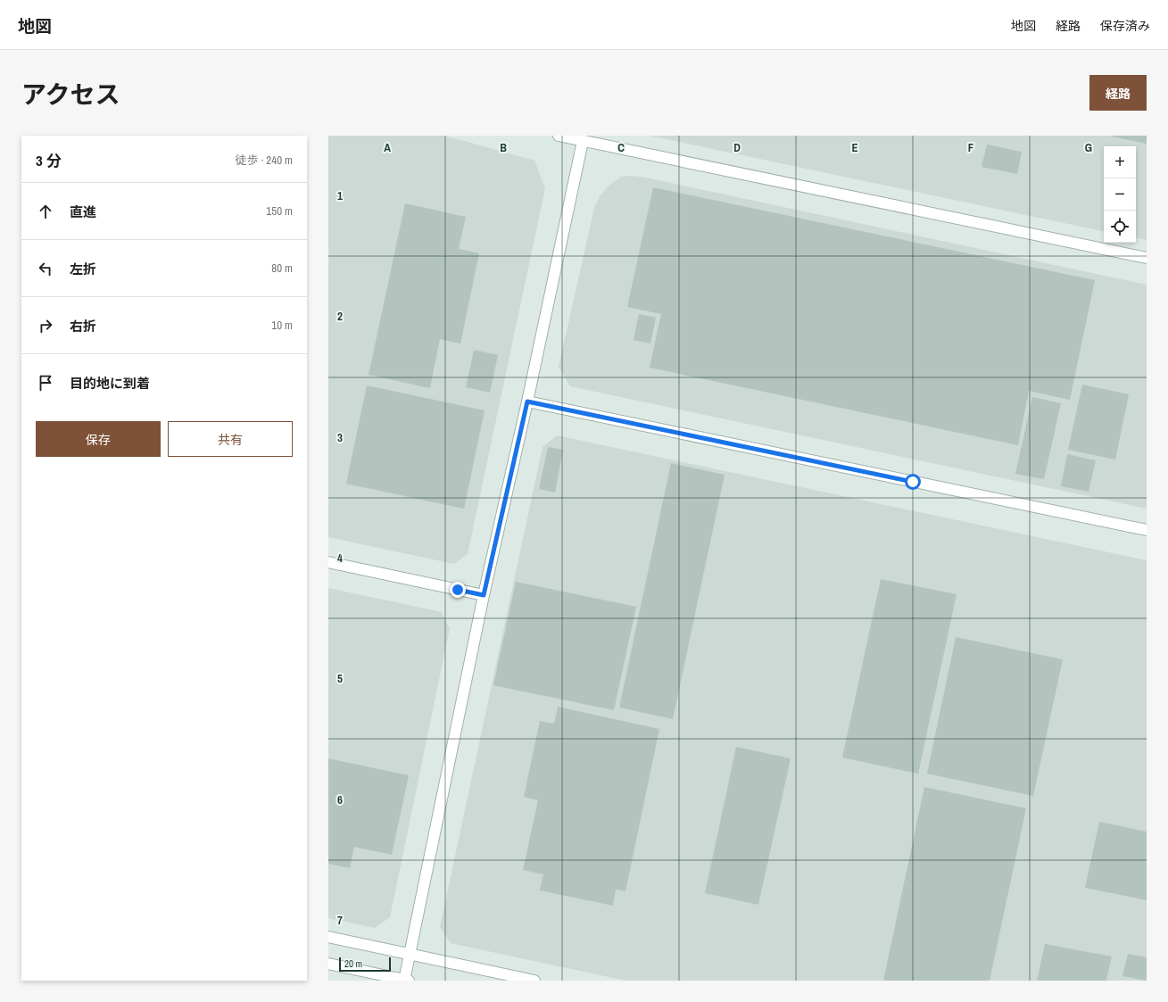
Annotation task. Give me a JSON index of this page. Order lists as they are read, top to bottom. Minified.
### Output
{"scale_bar":"20 m","page":{"header":"地図","nav":["地図","経路","保存済み"],"title":"アクセス","buttons":["経路",["保存","共有"]],"heading":["3 分","徒歩 · 240 m"],"map_buttons":["+","−"],"list":[["直進","150 m"],["左折","80 m"],["右折","10 m"],"目的地に到着"],"scale":"20 m"},"grid":{"columns":["A","B","C","D","E","F","G"],"rows":["1","2","3","4","5","6","7"]}}
